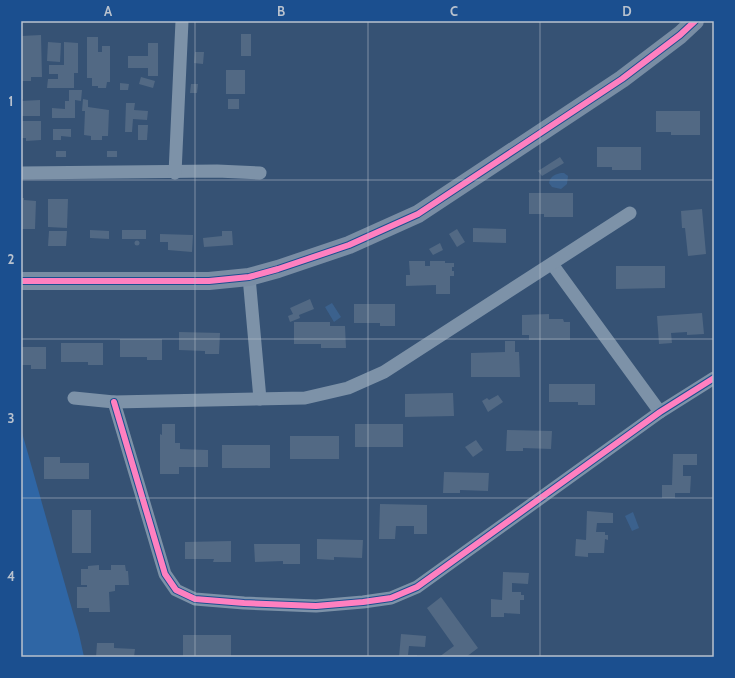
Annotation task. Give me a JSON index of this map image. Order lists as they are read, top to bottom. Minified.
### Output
{"grid":{"columns":["A","B","C","D"],"rows":["1","2","3","4"]}}
